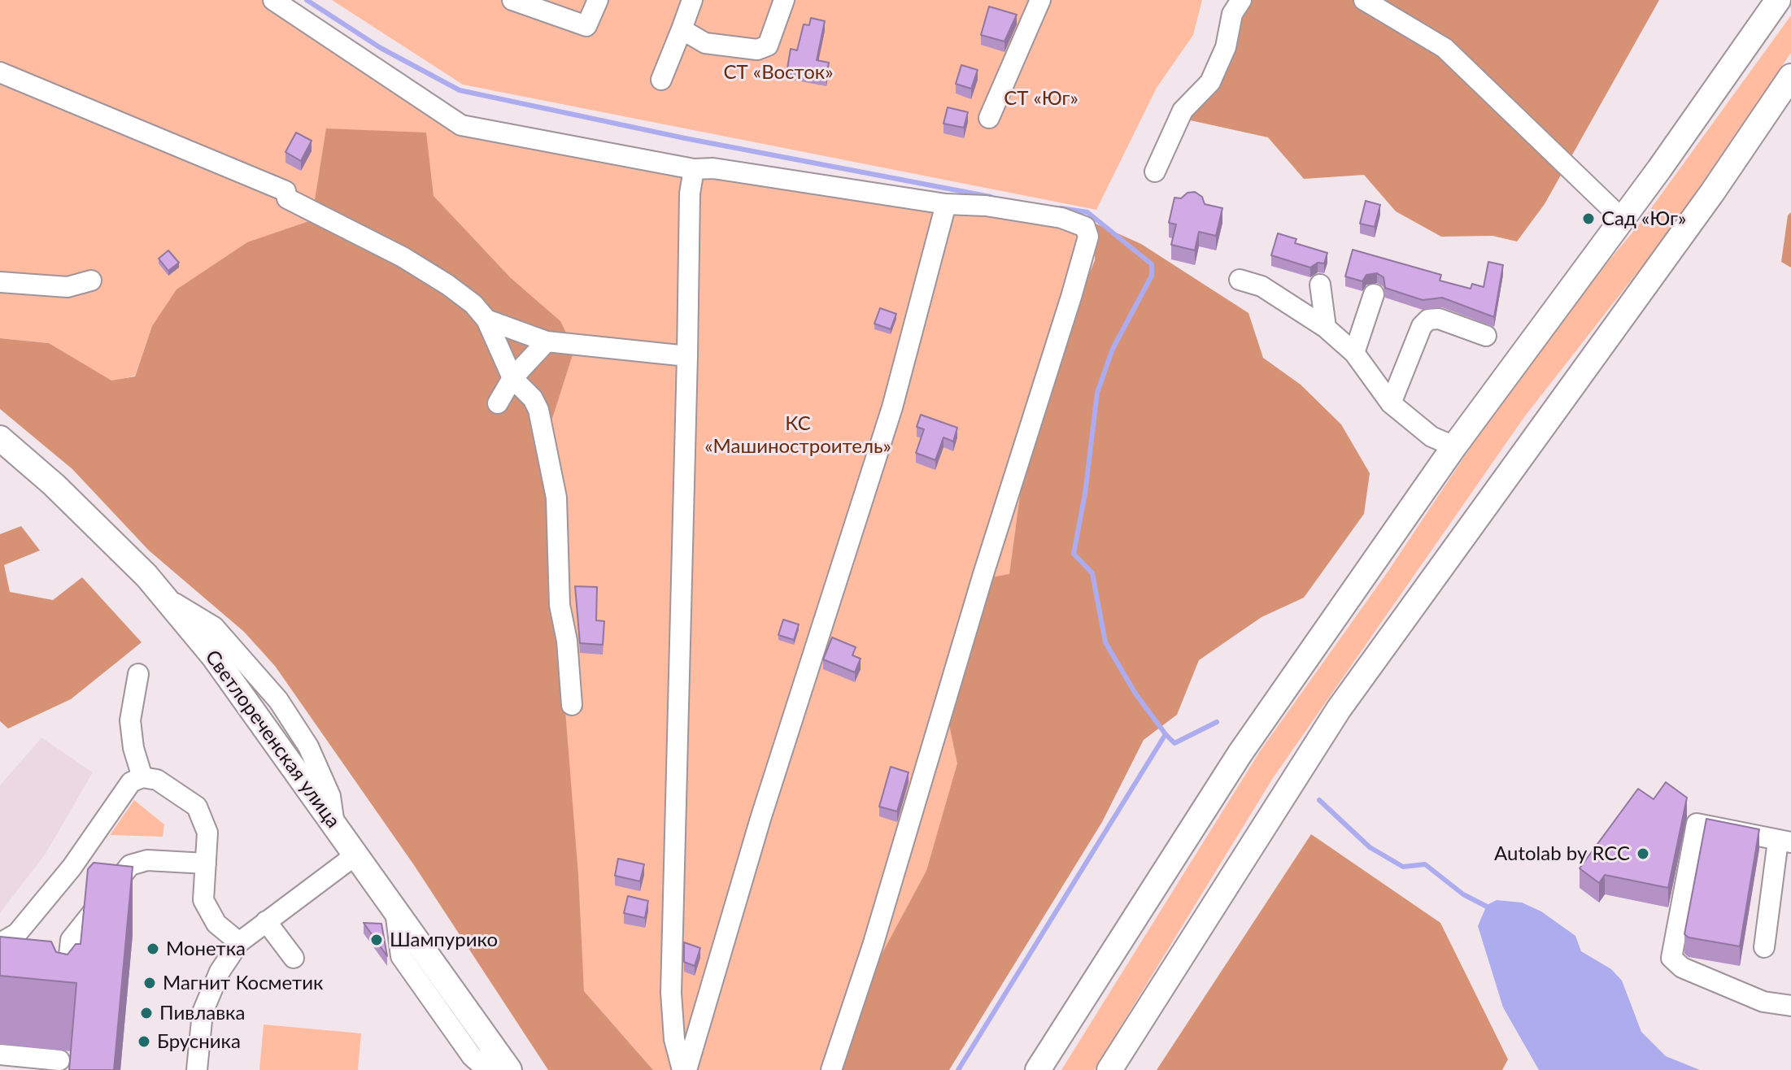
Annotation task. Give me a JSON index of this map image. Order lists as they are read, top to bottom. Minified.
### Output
{"streets":{"main road":["Светлореченская улица"]},"parks":["СТ «Восток»","СТ «Юг»","КС «Машиностроитель»"],"places":["Сад «Юг»","Autolab by RCC","Шампурико","Монетка","Магнит Косметик","Пивлавка","Брусника"]}
